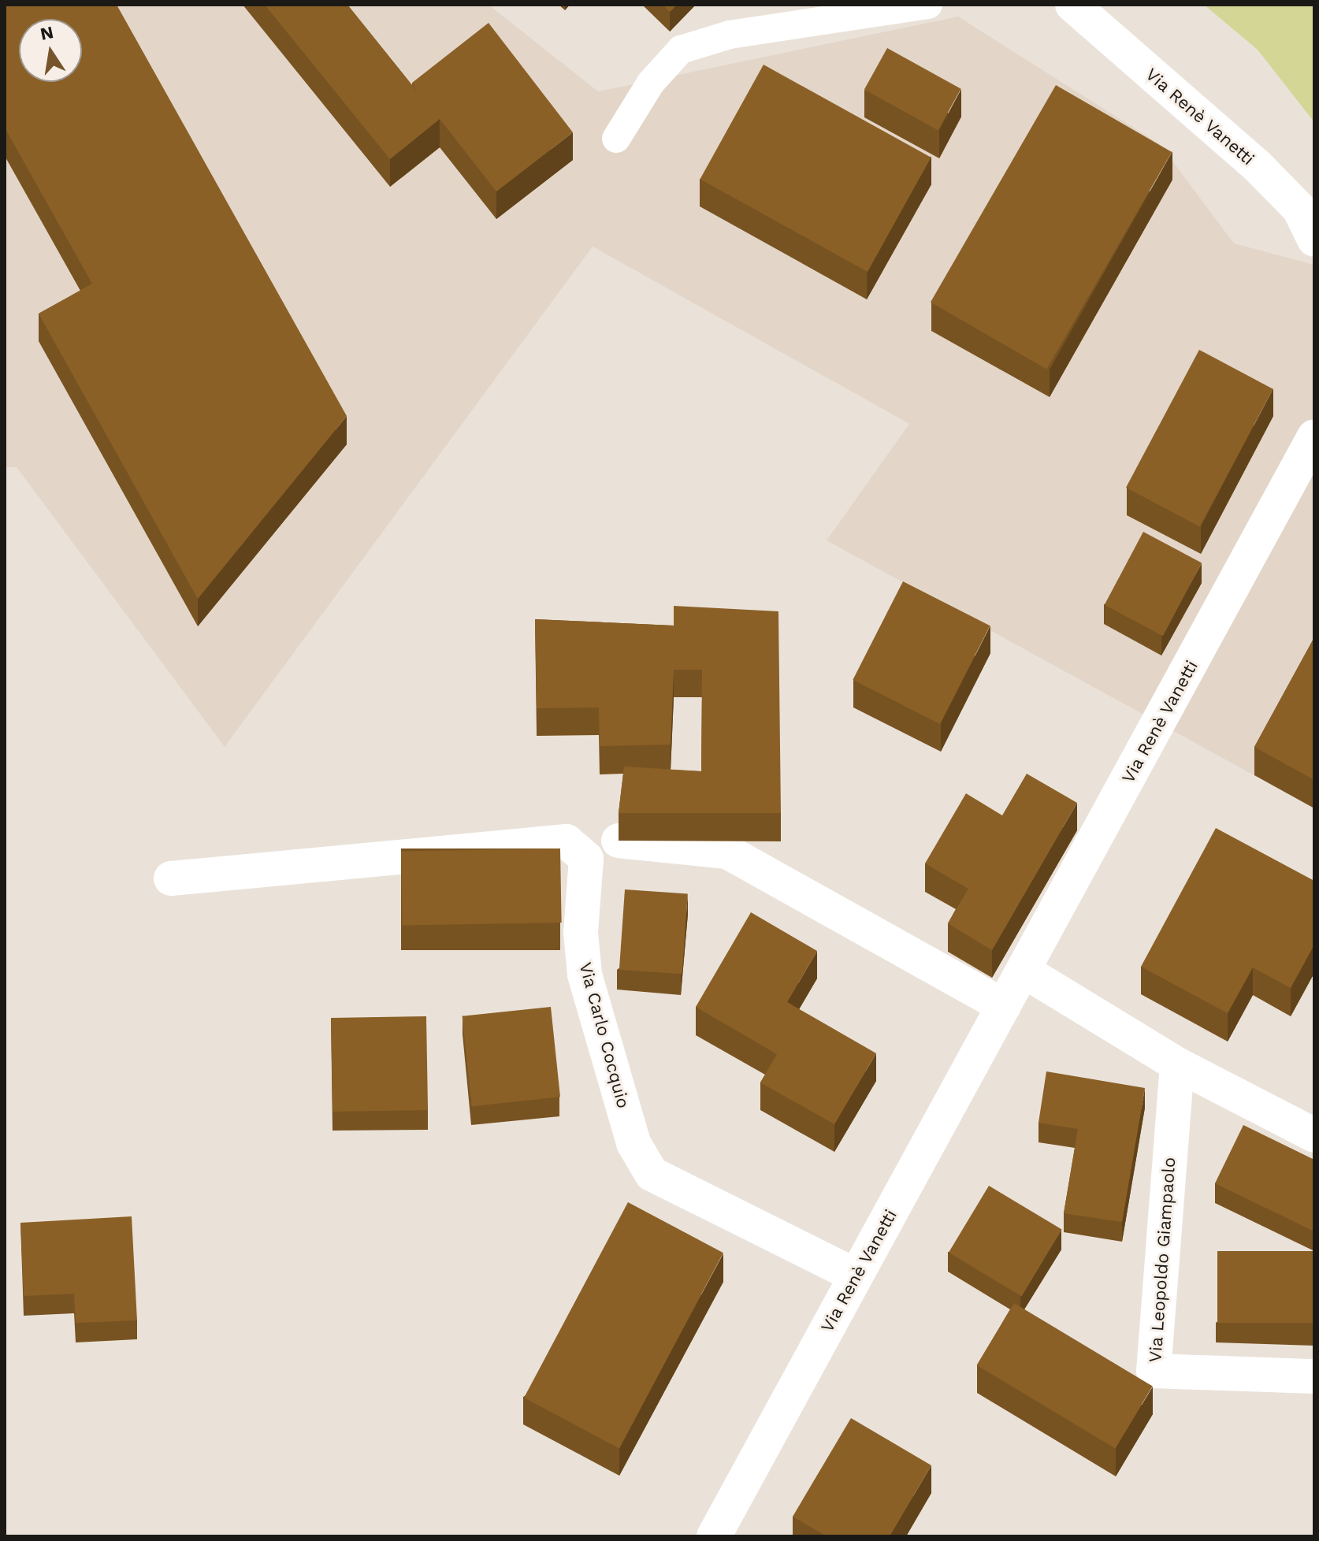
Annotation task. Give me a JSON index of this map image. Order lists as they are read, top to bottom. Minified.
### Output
{"streets":{"street":["Via Renè Vanetti","Via Carlo Cocquio","Via Leopoldo Giampaolo"]},"crossings":[["Via Renè Vanetti","Via Carlo Cocquio"]],"north":"top"}
